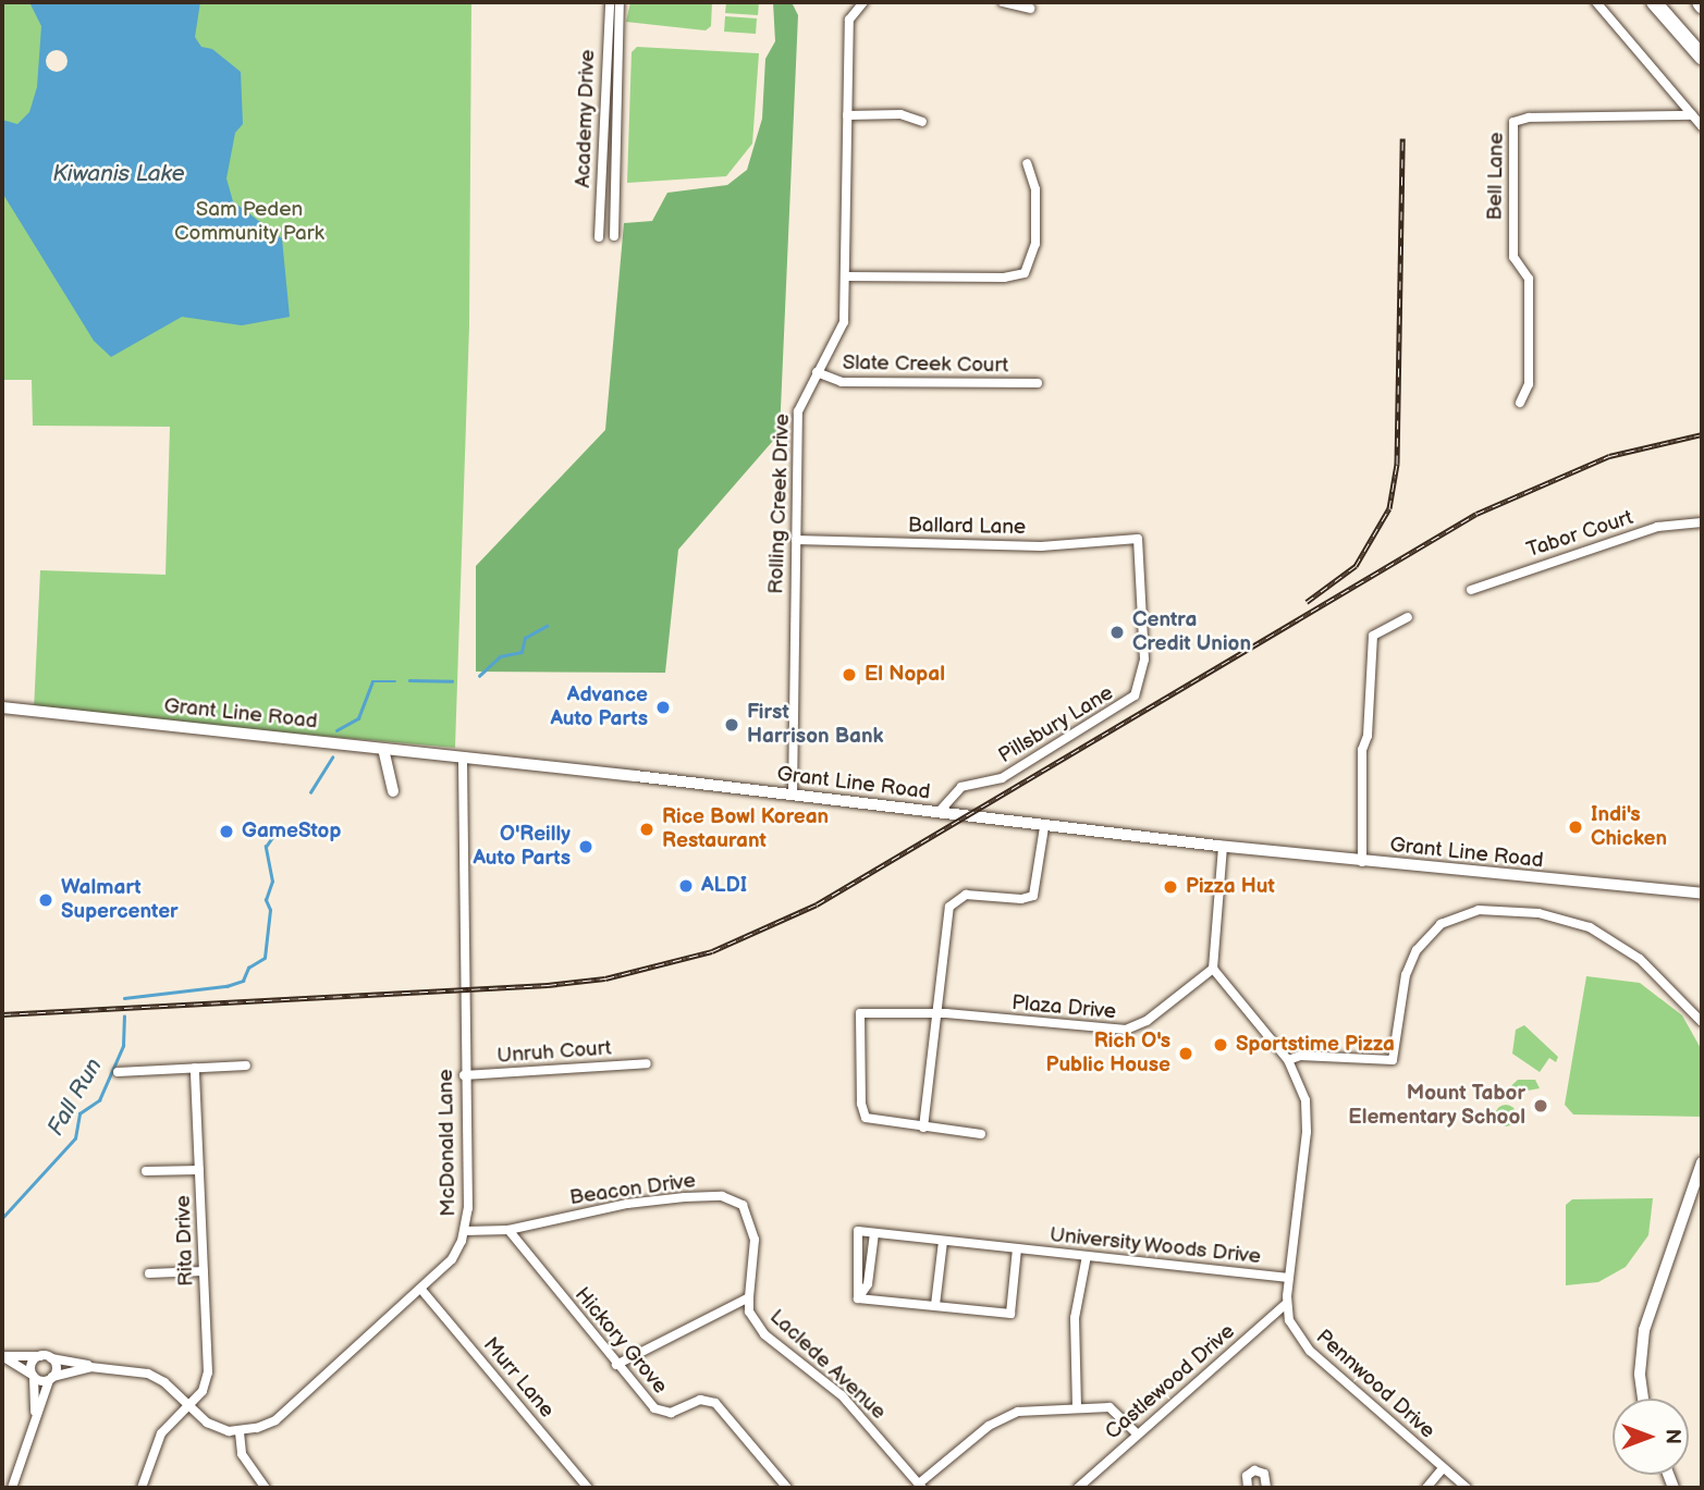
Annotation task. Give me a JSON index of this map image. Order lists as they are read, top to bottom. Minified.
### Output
{"streets":{"main road":["Grant Line Road"],"street":["Academy Drive","Bell Lane","Slate Creek Court","Rolling Creek Drive","Ballard Lane","Tabor Court","Pillsbury Lane","Plaza Drive","Unruh Court","McDonald Lane","Beacon Drive","Rita Drive","University Woods Drive","Hickory Grove","Laclede Avenue","Murr Lane","Castlewood Drive","Pennwood Drive"]},"crossings":[["Slate Creek Court","Rolling Creek Drive"],["Rolling Creek Drive","Ballard Lane"],["Rolling Creek Drive","Grant Line Road"],["Ballard Lane","Pillsbury Lane"],["Grant Line Road","Pillsbury Lane"],["Grant Line Road","McDonald Lane"],["Unruh Court","McDonald Lane"],["McDonald Lane","Beacon Drive"],["McDonald Lane","Murr Lane"],["Beacon Drive","Hickory Grove"],["Beacon Drive","Laclede Avenue"],["Castlewood Drive","Pennwood Drive"]],"water":["Kiwanis Lake","Fall Run"],"parks":["Sam Peden Community Park"],"places":["Centra Credit Union","El Nopal","Advance Auto Parts","First Harrison Bank","Indi's Chicken","Rice Bowl Korean Restaurant","GameStop","O'Reilly Auto Parts","ALDI","Pizza Hut","Walmart Supercenter","Sportstime Pizza","Rich O's Public House","Mount Tabor Elementary School"],"north":"right"}
